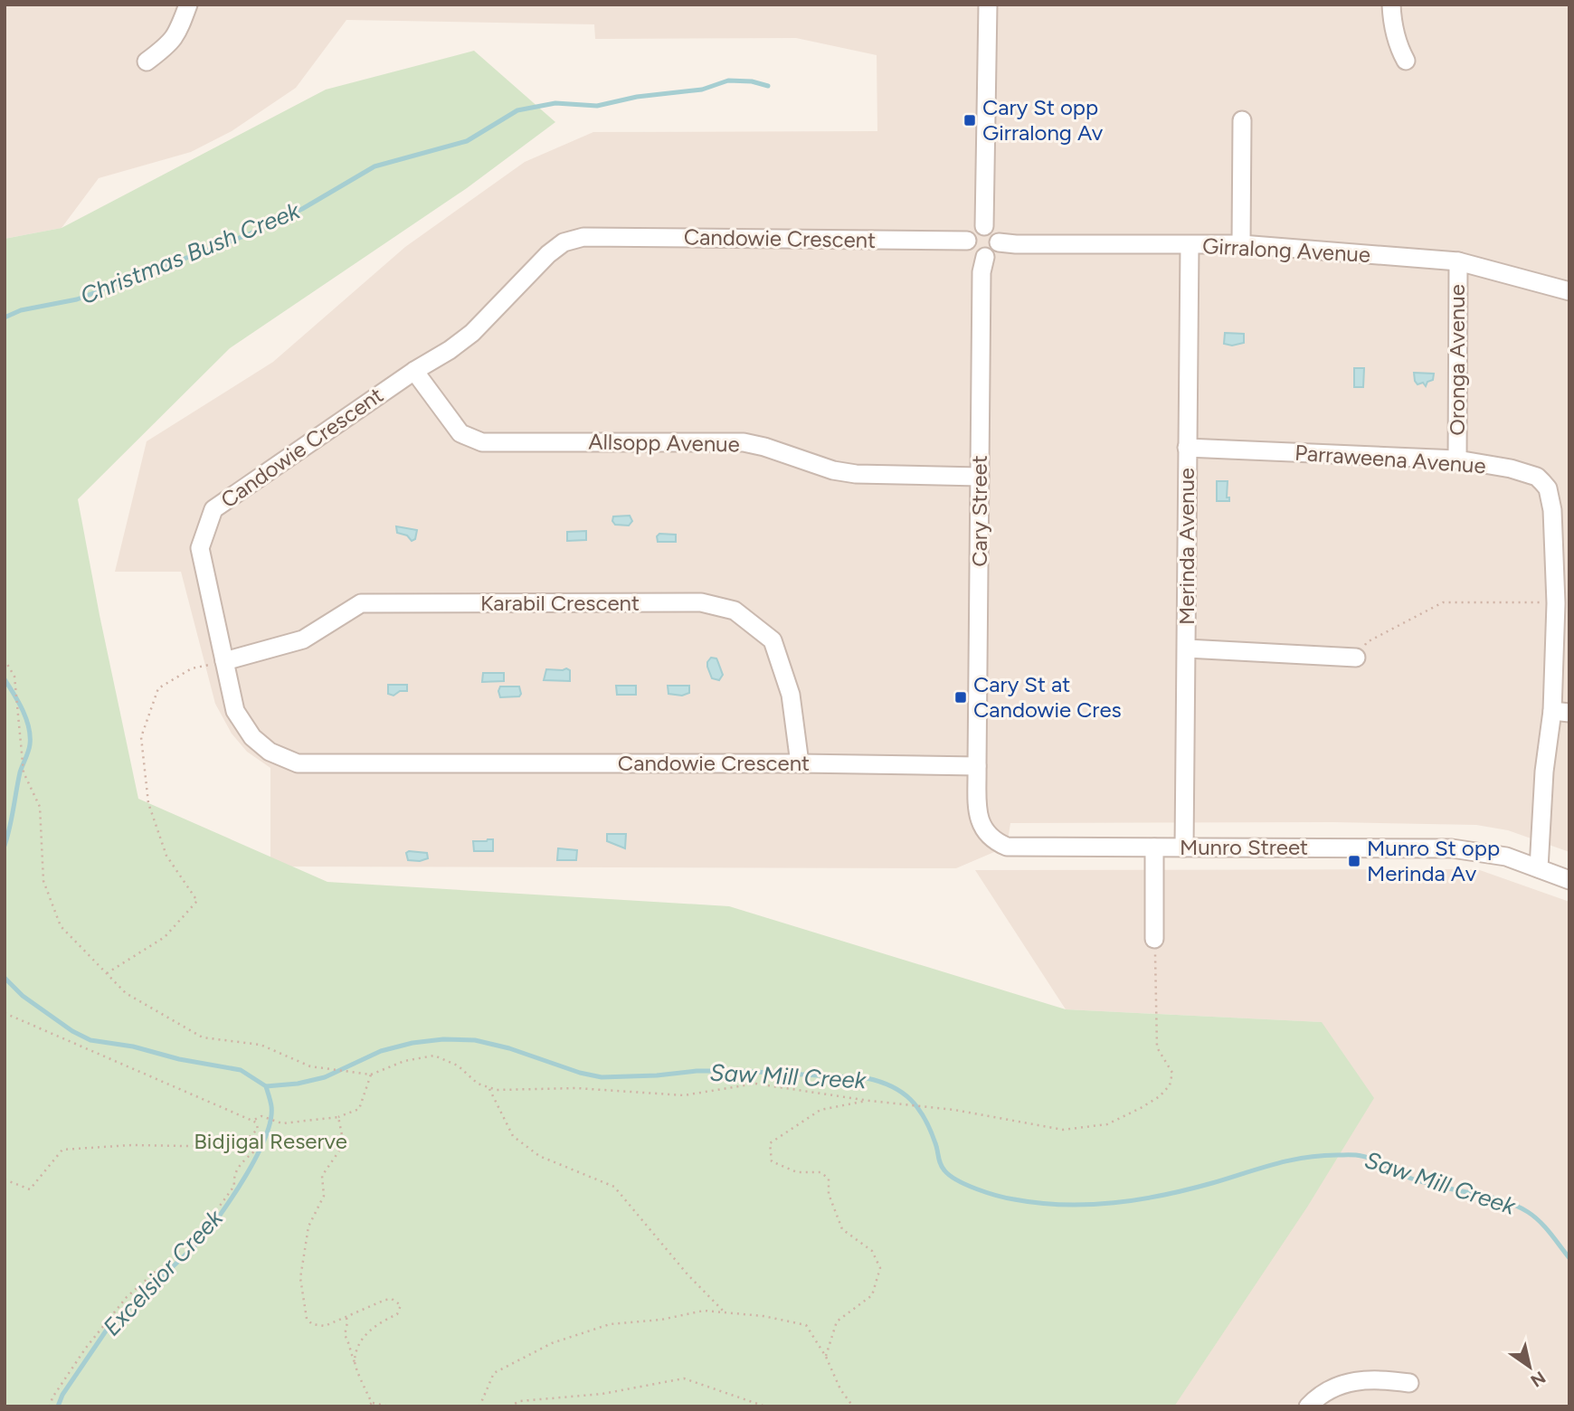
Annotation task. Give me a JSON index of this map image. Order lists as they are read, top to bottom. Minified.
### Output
{"streets":{"street":["Candowie Crescent","Girralong Avenue","Oronga Avenue","Allsopp Avenue","Parraweena Avenue","Cary Street","Merinda Avenue","Karabil Crescent","Munro Street"]},"crossings":[["Candowie Crescent","Girralong Avenue"],["Candowie Crescent","Allsopp Avenue"],["Candowie Crescent","Cary Street"],["Candowie Crescent","Karabil Crescent"],["Candowie Crescent","Munro Street"],["Girralong Avenue","Oronga Avenue"],["Girralong Avenue","Cary Street"],["Girralong Avenue","Merinda Avenue"],["Oronga Avenue","Parraweena Avenue"],["Allsopp Avenue","Cary Street"],["Parraweena Avenue","Merinda Avenue"],["Parraweena Avenue","Munro Street"],["Cary Street","Munro Street"],["Merinda Avenue","Munro Street"]],"water":["Christmas Bush Creek","Saw Mill Creek","Excelsior Creek"],"parks":["Bidjigal Reserve"],"places":{"transit":["Cary St opp Girralong Av","Cary St at Candowie Cres","Munro St opp Merinda Av"]},"north":"bottom right"}
